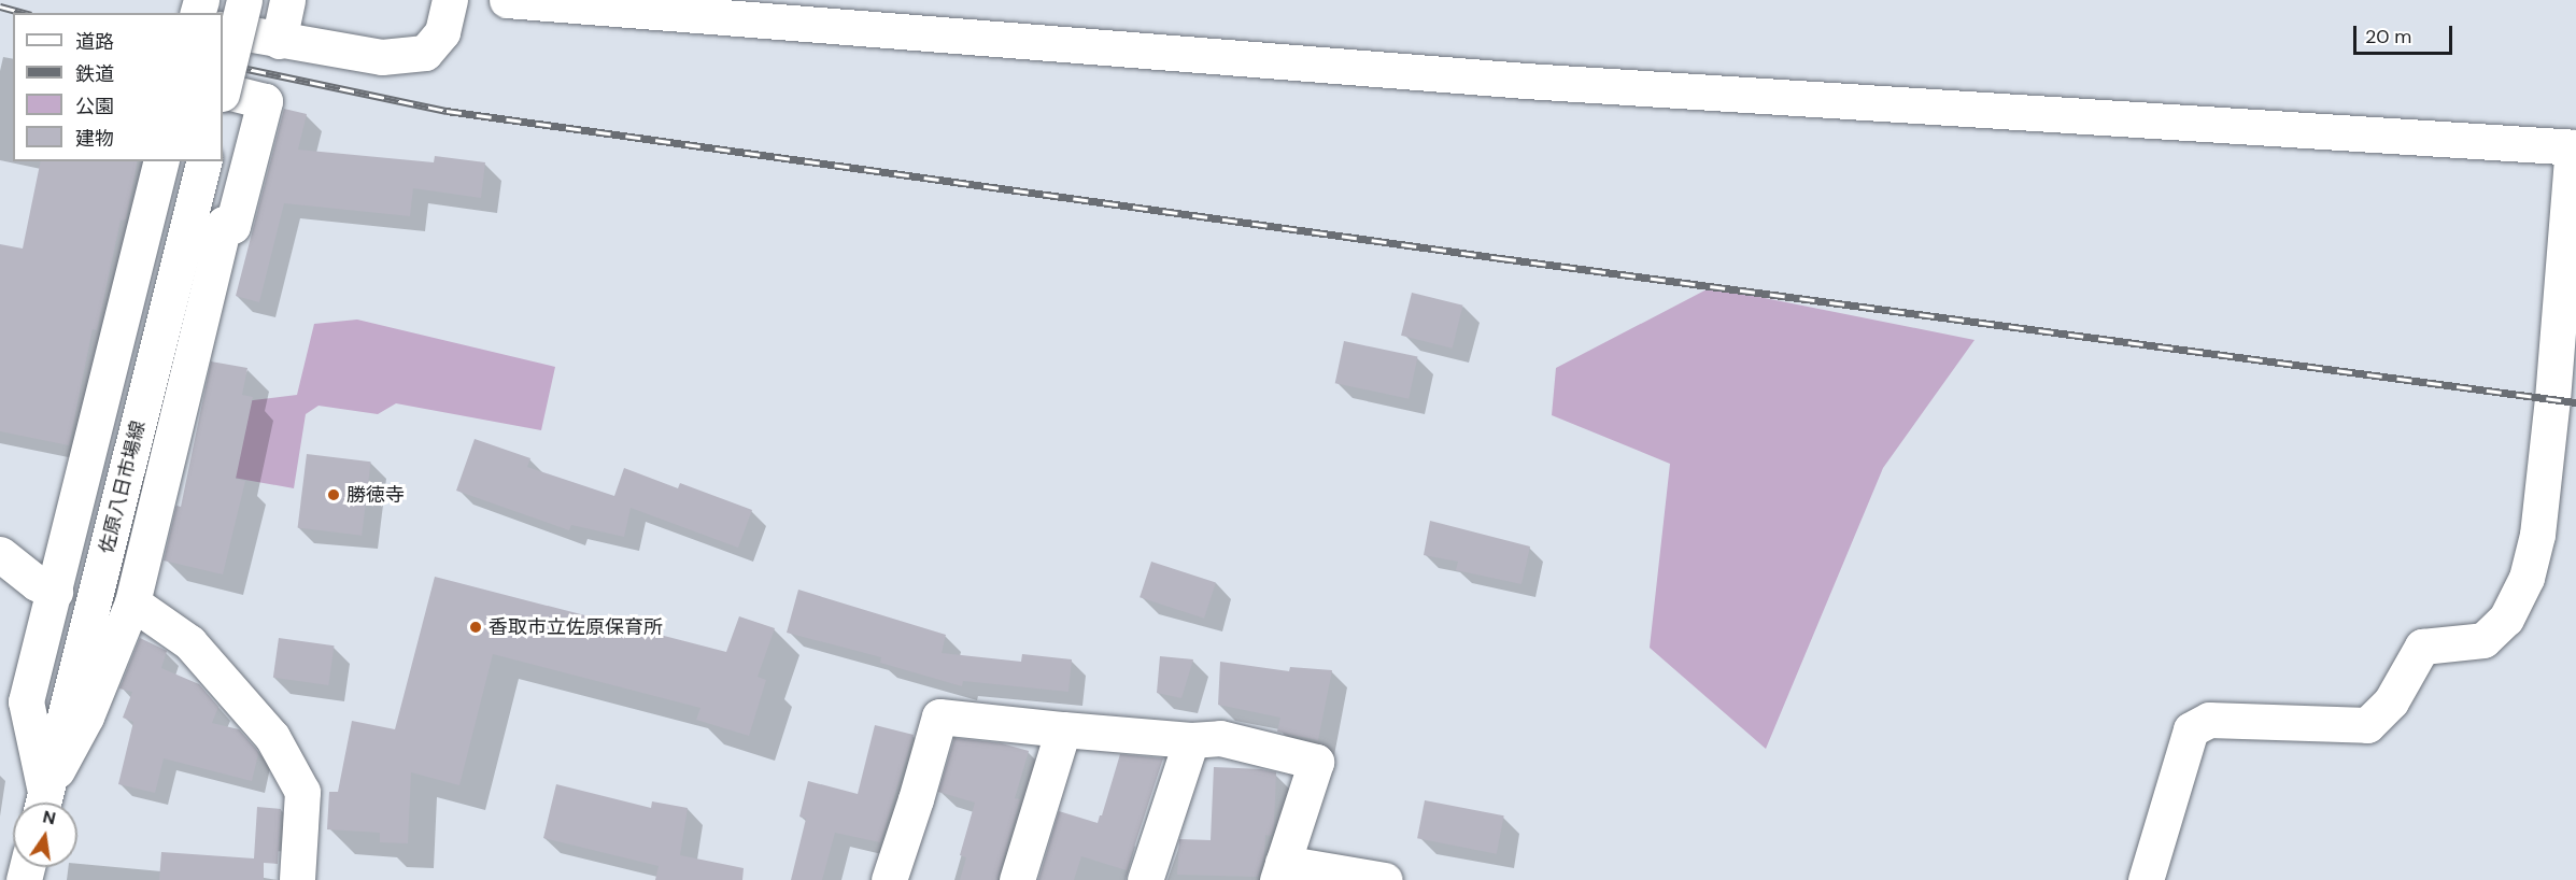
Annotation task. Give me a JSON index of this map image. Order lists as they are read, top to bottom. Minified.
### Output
{"streets":{"street":["佐原八日市場線"]},"places":["勝徳寺","香取市立佐原保育所"],"legend":["道路","鉄道","公園","建物"],"scale_bar":"20 m","north":"top"}
